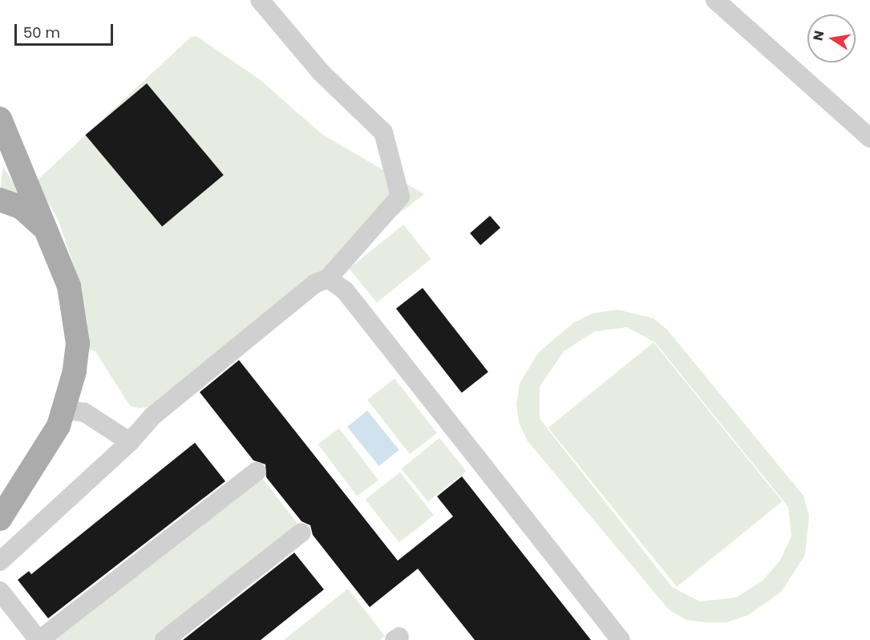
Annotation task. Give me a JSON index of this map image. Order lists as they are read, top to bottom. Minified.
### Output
{"scale_bar":"50 m","north":"left"}
